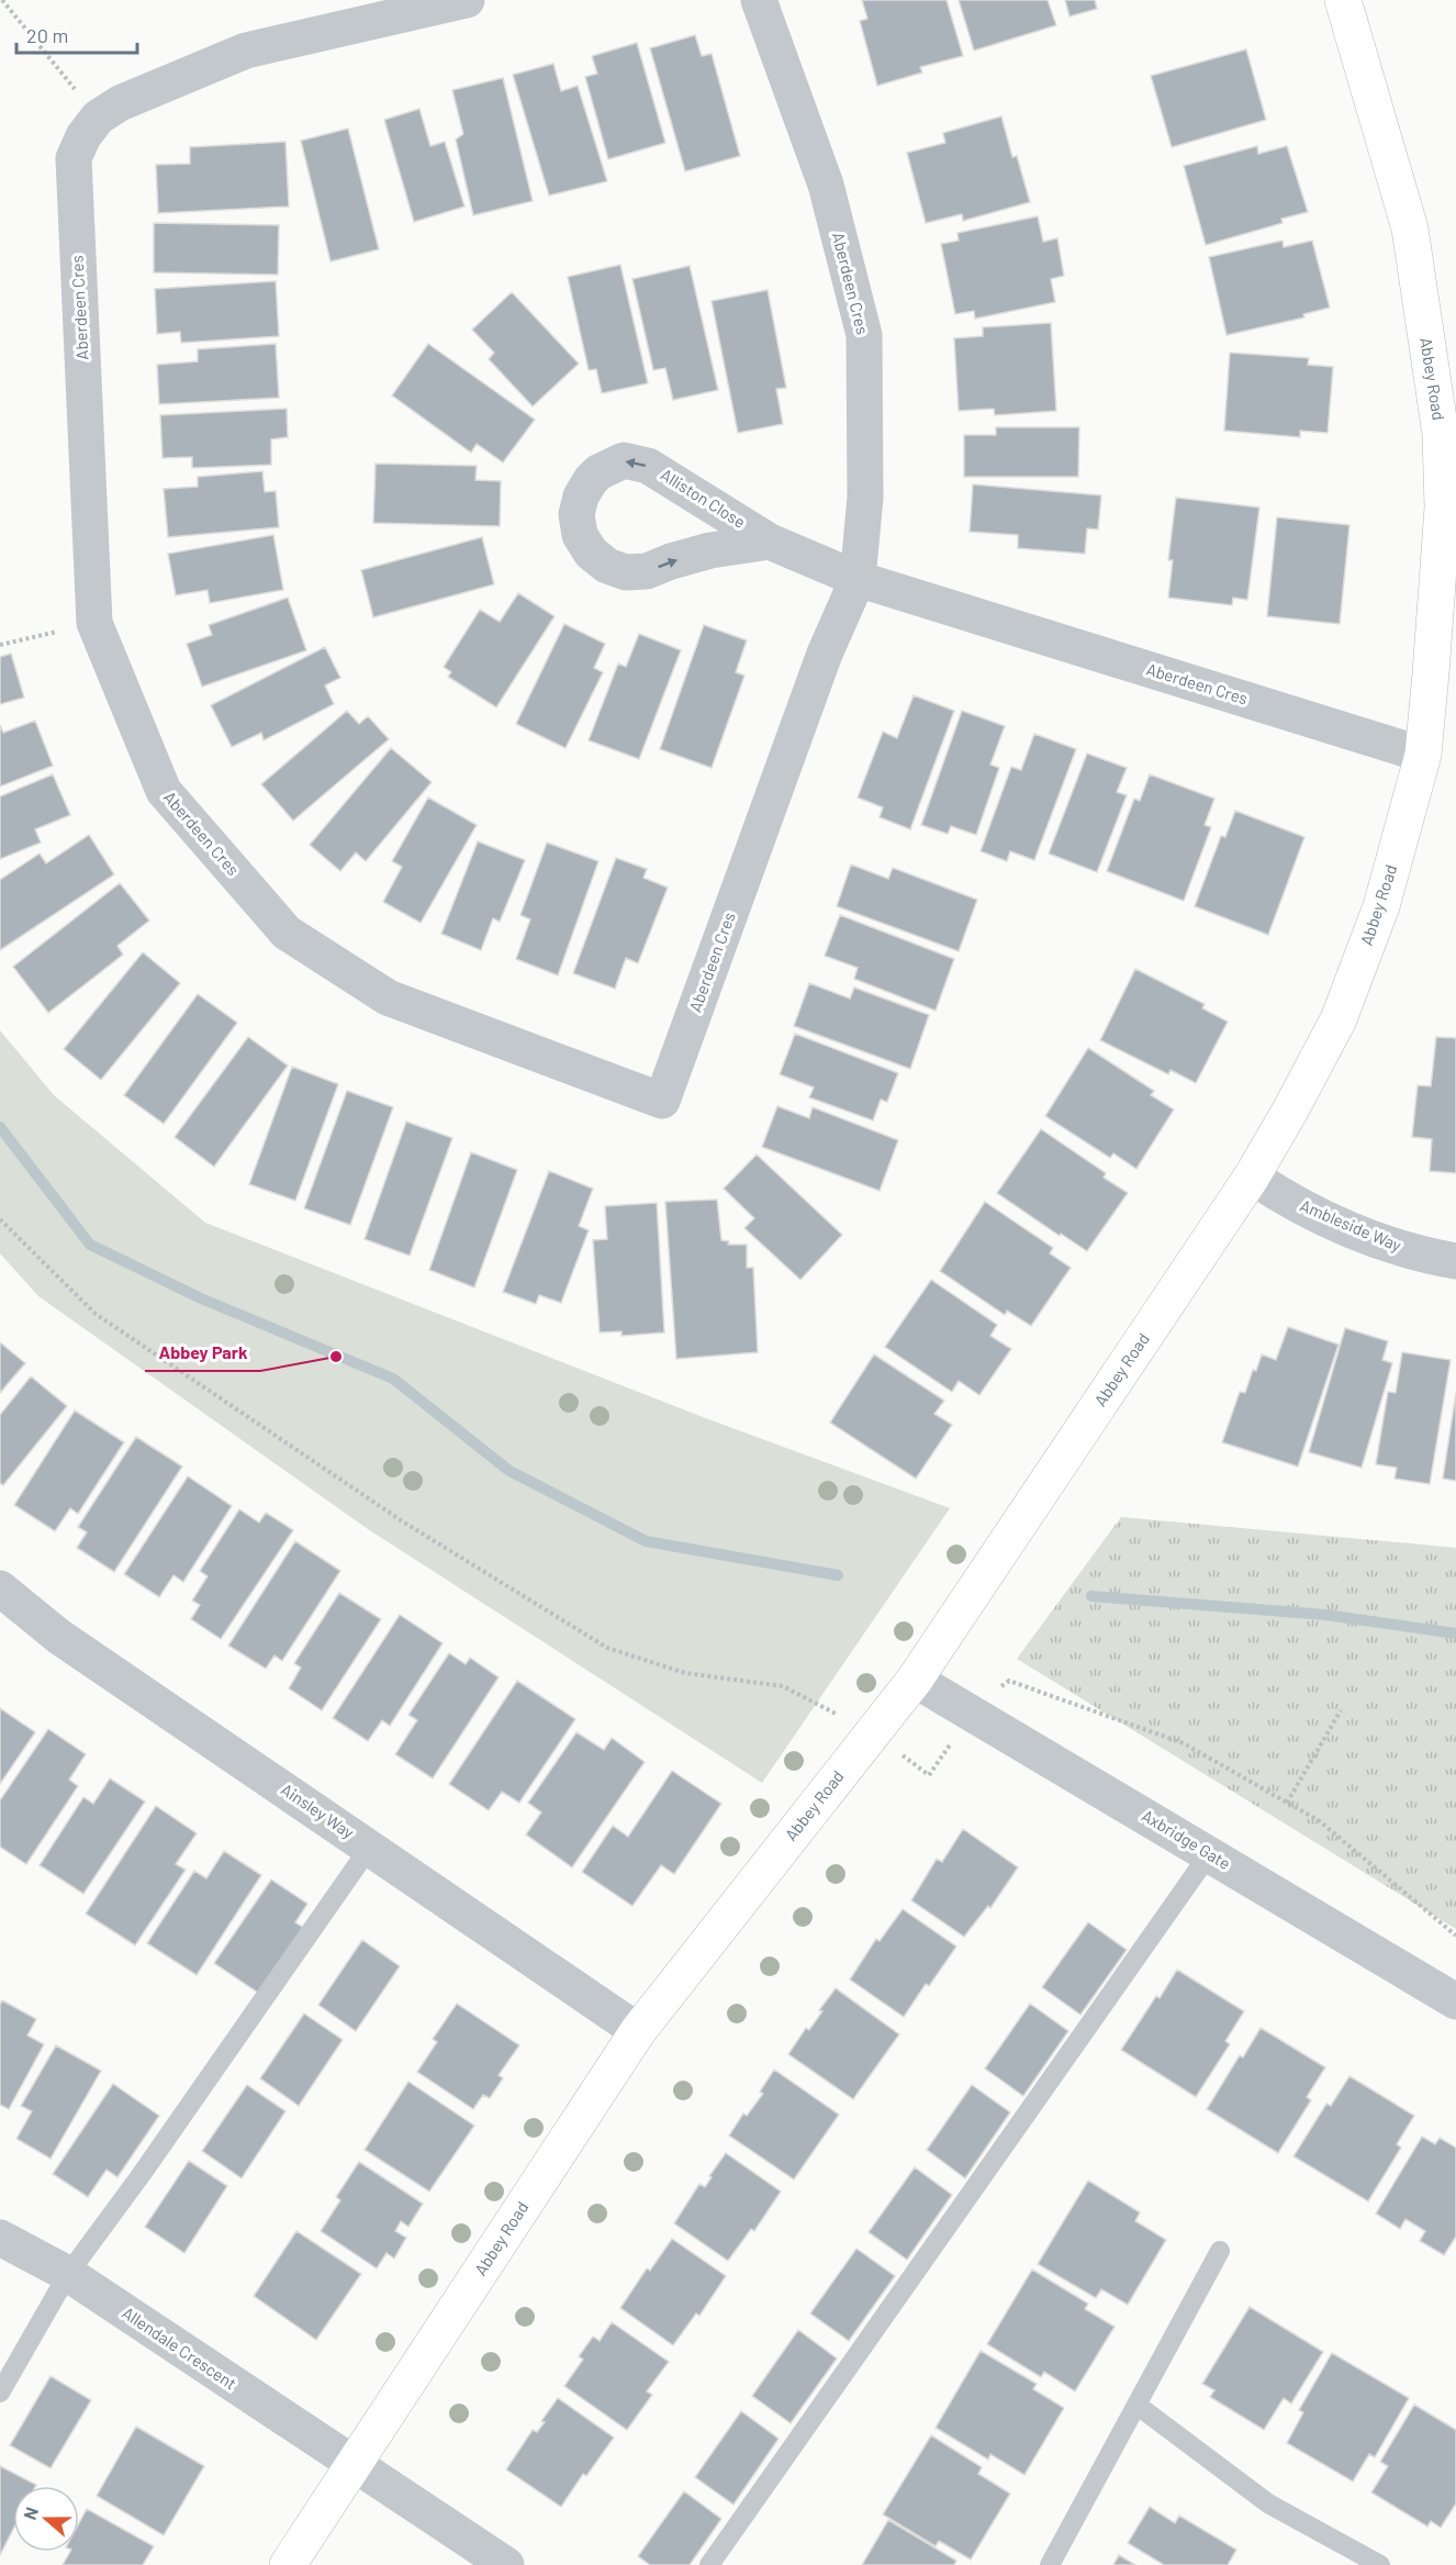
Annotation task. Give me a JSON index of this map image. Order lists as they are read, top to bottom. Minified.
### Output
{"streets":{"street":["Aberdeen Cres","Abbey Road","Alliston Close","Ambleside Way","Ainsley Way","Axbridge Gate","Allendale Crescent"]},"crossings":[["Aberdeen Cres","Abbey Road"],["Aberdeen Cres","Alliston Close"],["Abbey Road","Ambleside Way"],["Abbey Road","Ainsley Way"],["Abbey Road","Axbridge Gate"],["Abbey Road","Allendale Crescent"]],"places":["Abbey Park"],"scale_bar":"20 m","north":"left"}
